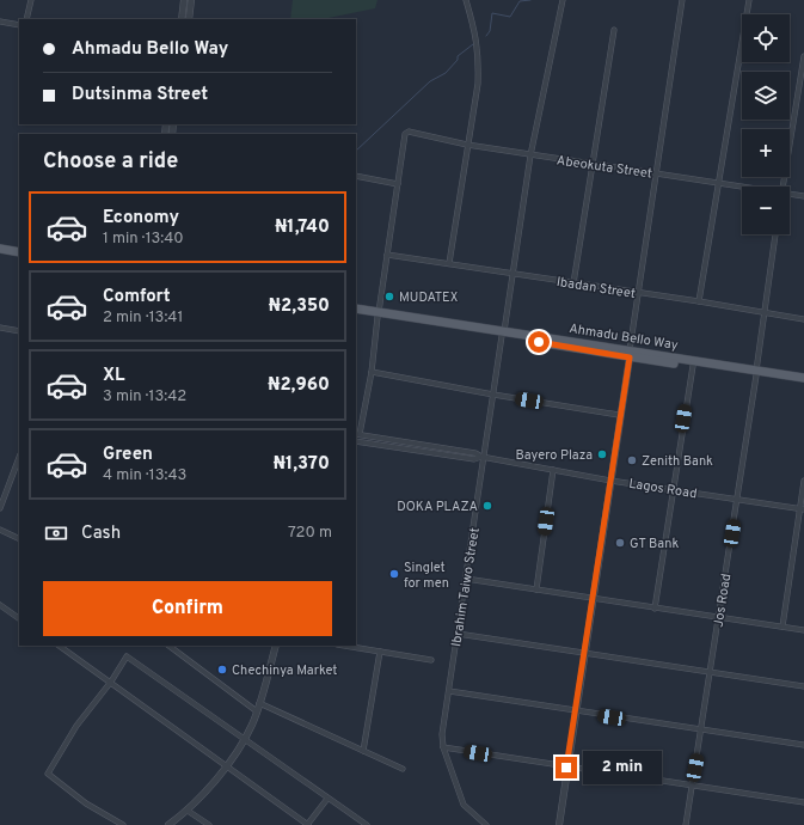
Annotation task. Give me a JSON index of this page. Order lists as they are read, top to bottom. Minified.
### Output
{"streets":{"main road":["Ahmadu Bello Way"],"street":["Abeokuta Street","Ibadan Street","Lagos Road","Ibrahim Taiwo Street","Jos Road"]},"crossings":[["Abeokuta Street","Ibrahim Taiwo Street"],["Ibadan Street","Ibrahim Taiwo Street"],["Ibadan Street","Jos Road"],["Ahmadu Bello Way","Ibrahim Taiwo Street"],["Ahmadu Bello Way","Jos Road"],["Lagos Road","Ibrahim Taiwo Street"],["Lagos Road","Jos Road"]],"places":["MUDATEX","Bayero Plaza","Zenith Bank","DOKA PLAZA","GT Bank","Singlet for men","Chechinya Market"],"page":{"map_buttons":["+","−"],"banner":["Ahmadu Bello Way","Dutsinma Street"],"heading":"Choose a ride","list":[{"name":"Economy","note":"1 min · 13:40","value":"₦1,740"},{"name":"Comfort","note":"2 min · 13:41","value":"₦2,350"},{"name":"XL","note":"3 min · 13:42","value":"₦2,960"},{"name":"Green","note":"4 min · 13:43","value":"₦1,370"}],"pay":["Cash","720 m"],"buttons":"Confirm","bubble":"2 min"}}
